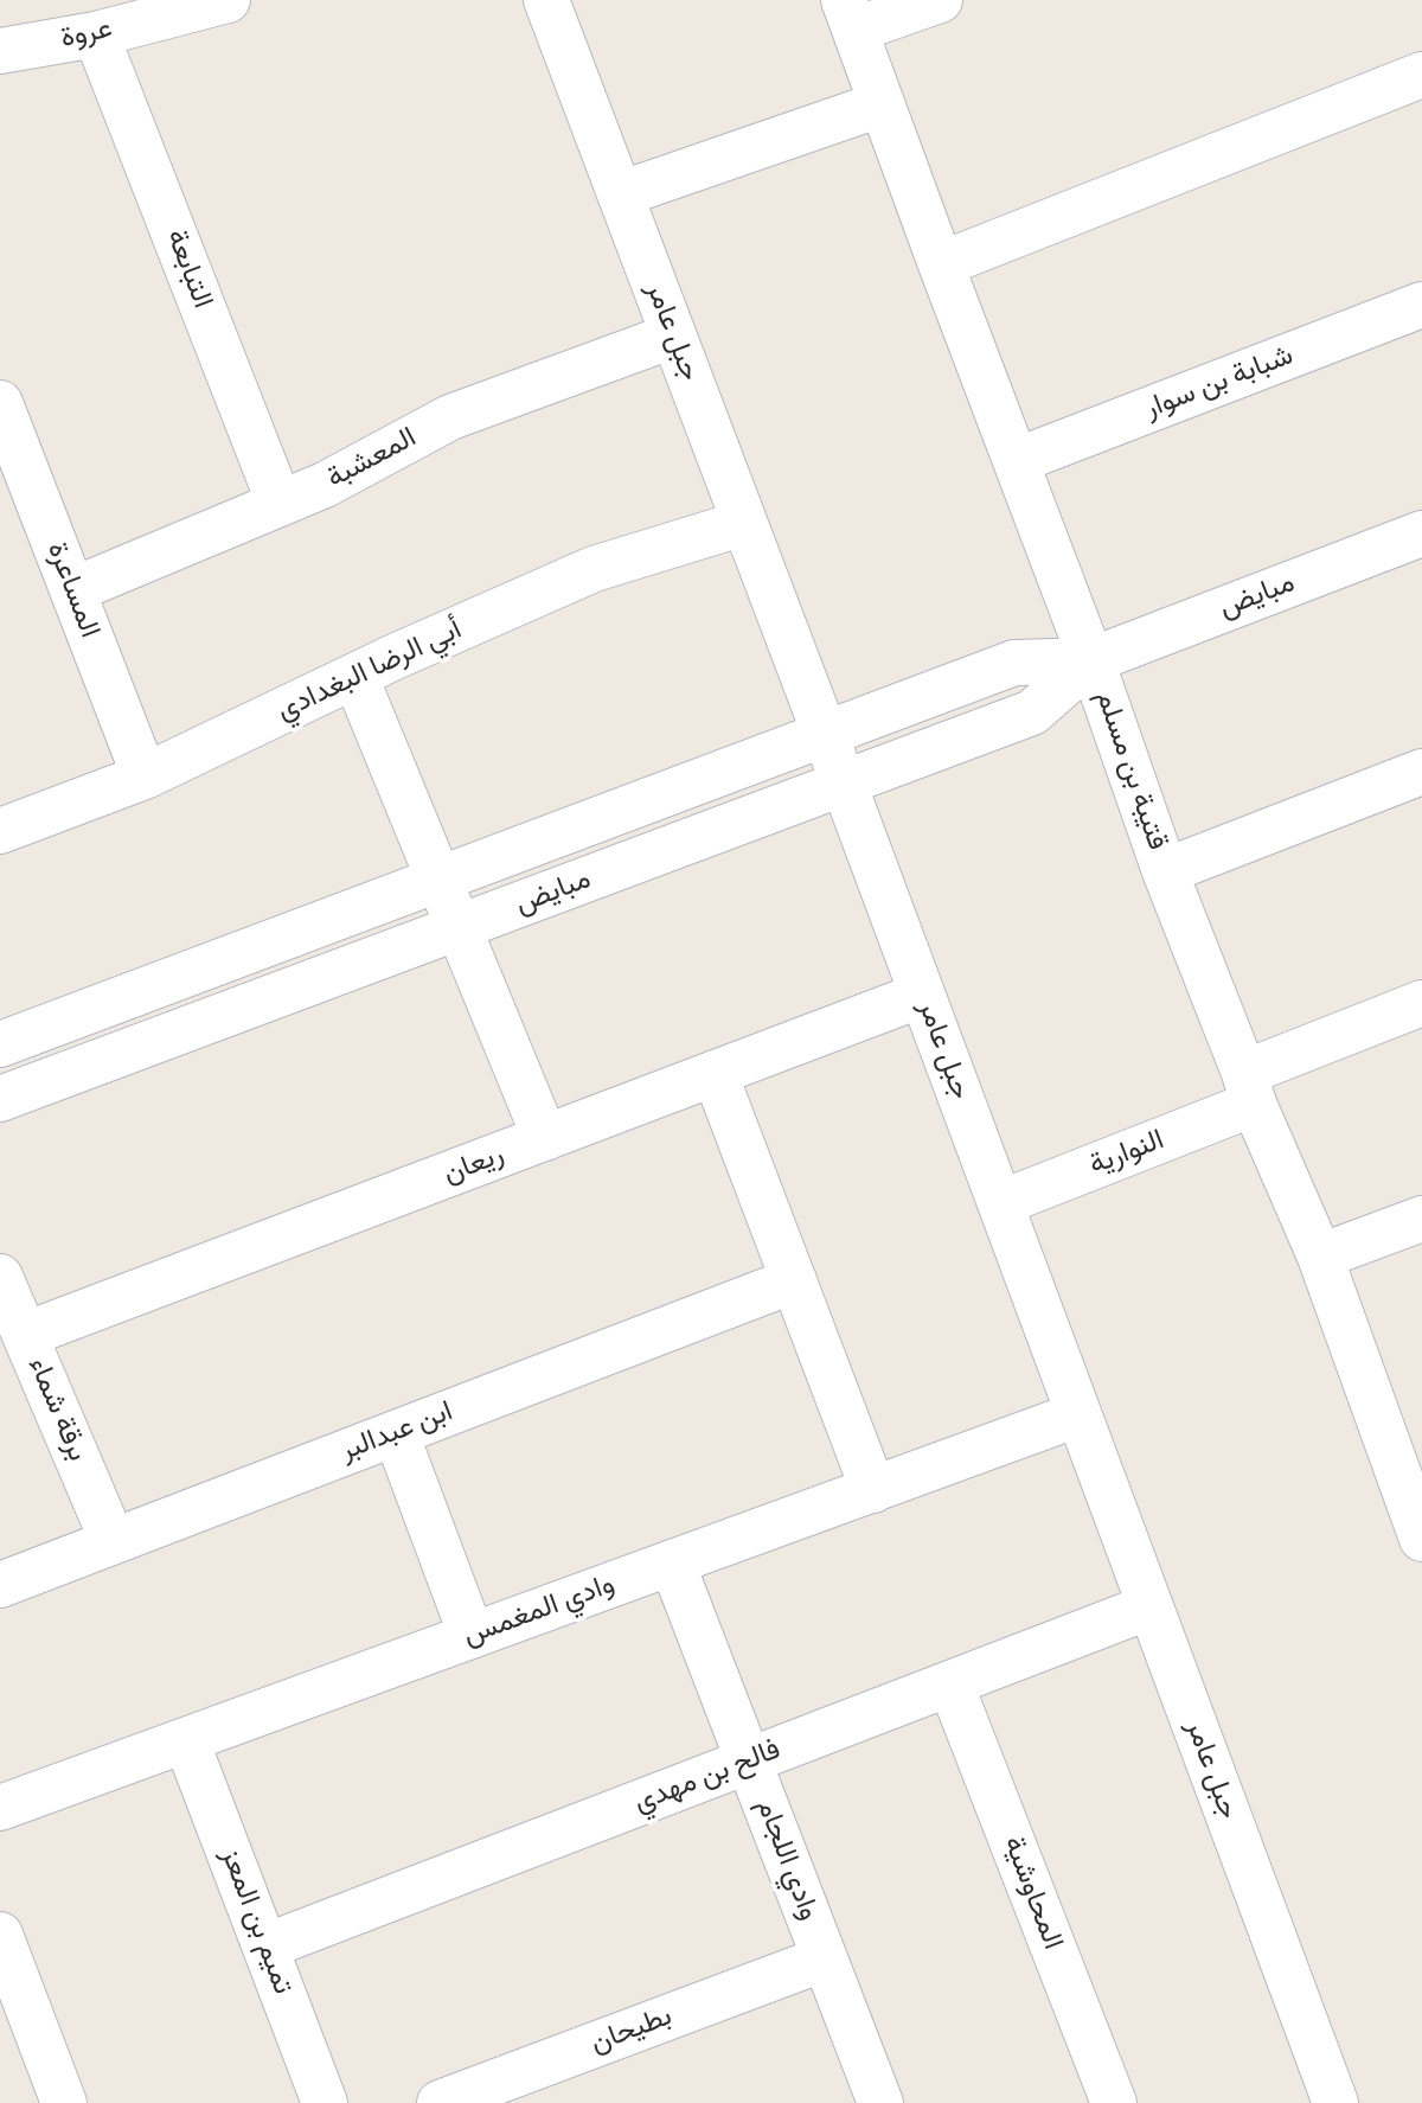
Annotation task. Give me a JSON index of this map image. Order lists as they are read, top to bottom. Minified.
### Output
{"streets":{"street":["عروة","التبابعة","جبل عامر","شبابة بن سوار","المعشبة","المساعرة","مبايض","أبي الرضا البغدادي","قتيبة بن مسلم","النوارية","ريعان","برقة شماء","ابن عبدالبر","وادي المغمس","فالح بن مهدي","وادي اللجام","المحاوشية","تميم بن المعز","بطيحان"]},"crossings":[["عروة","التبابعة"],["التبابعة","المعشبة"],["جبل عامر","المعشبة"],["جبل عامر","مبايض"],["جبل عامر","أبي الرضا البغدادي"],["جبل عامر","النوارية"],["جبل عامر","ريعان"],["جبل عامر","وادي المغمس"],["جبل عامر","فالح بن مهدي"],["شبابة بن سوار","قتيبة بن مسلم"],["المعشبة","المساعرة"],["المساعرة","أبي الرضا البغدادي"],["مبايض","قتيبة بن مسلم"],["قتيبة بن مسلم","النوارية"],["ريعان","برقة شماء"],["برقة شماء","ابن عبدالبر"],["وادي المغمس","وادي اللجام"],["وادي المغمس","تميم بن المعز"],["فالح بن مهدي","وادي اللجام"],["فالح بن مهدي","المحاوشية"],["فالح بن مهدي","تميم بن المعز"],["وادي اللجام","بطيحان"]]}
